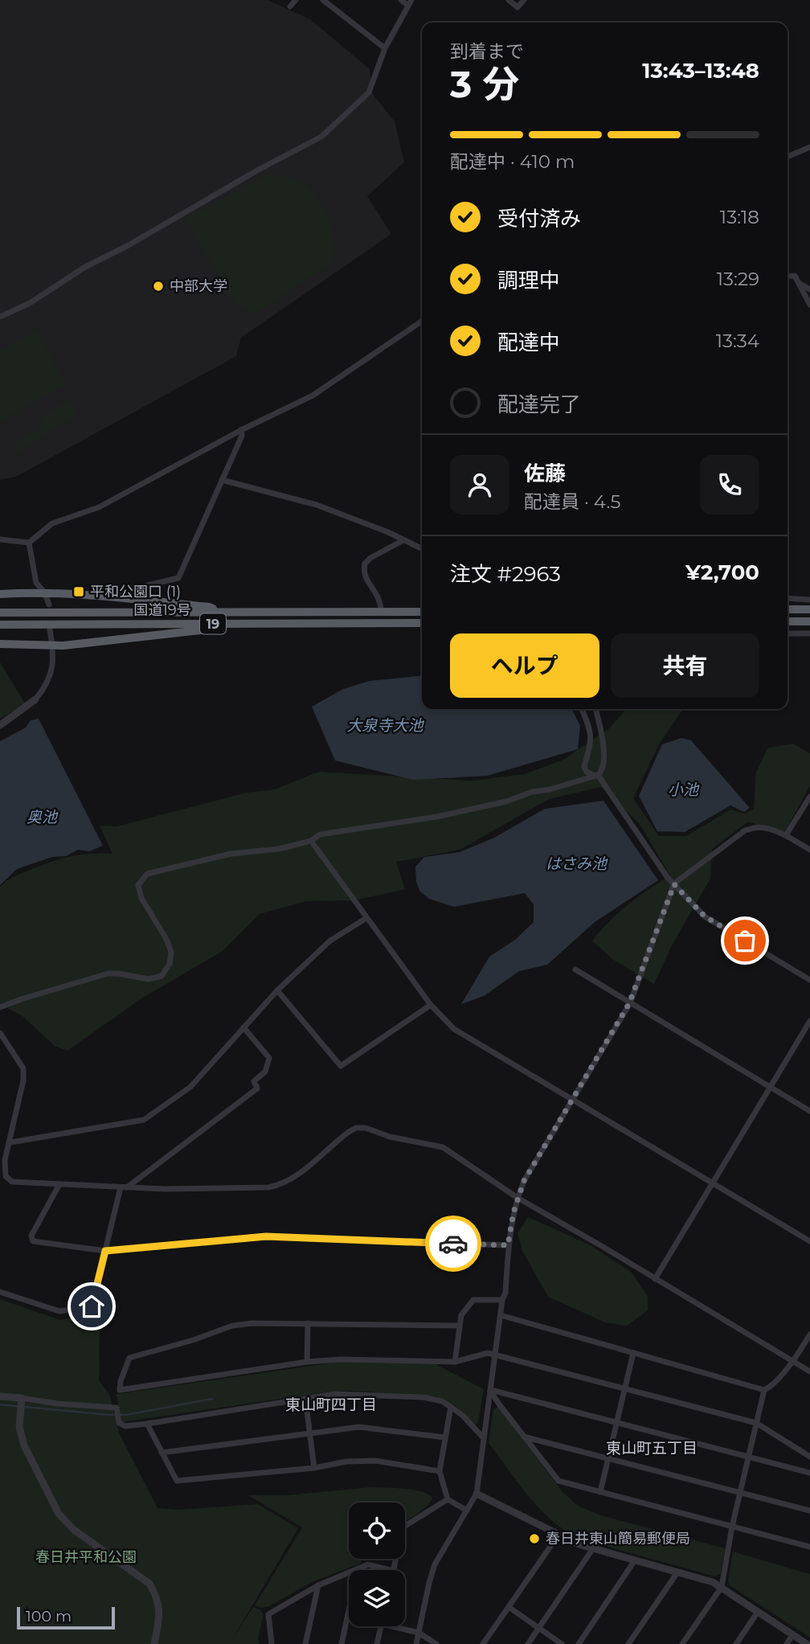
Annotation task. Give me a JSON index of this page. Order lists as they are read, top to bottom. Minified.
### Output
{"streets":{"highway":["国道19号","19"]},"districts":["東山町四丁目","東山町五丁目"],"water":["大泉寺大池","小池","奥池","はさみ池"],"parks":["春日井平和公園"],"places":{"other":["中部大学","春日井東山簡易郵便局"],"transit":["平和公園口 (1)"]},"scale_bar":"100 m","page":{"heading":["3 分","到着まで","13:43–13:48"],"panel":["佐藤","配達員 · 4.5","注文 #2963","¥2,700"],"bar":"配達中 · 410 m","list":[["受付済み","13:18"],["調理中","13:29"],["配達中","13:34"],"配達完了"],"buttons":["ヘルプ","共有"],"scale":"100 m"}}
